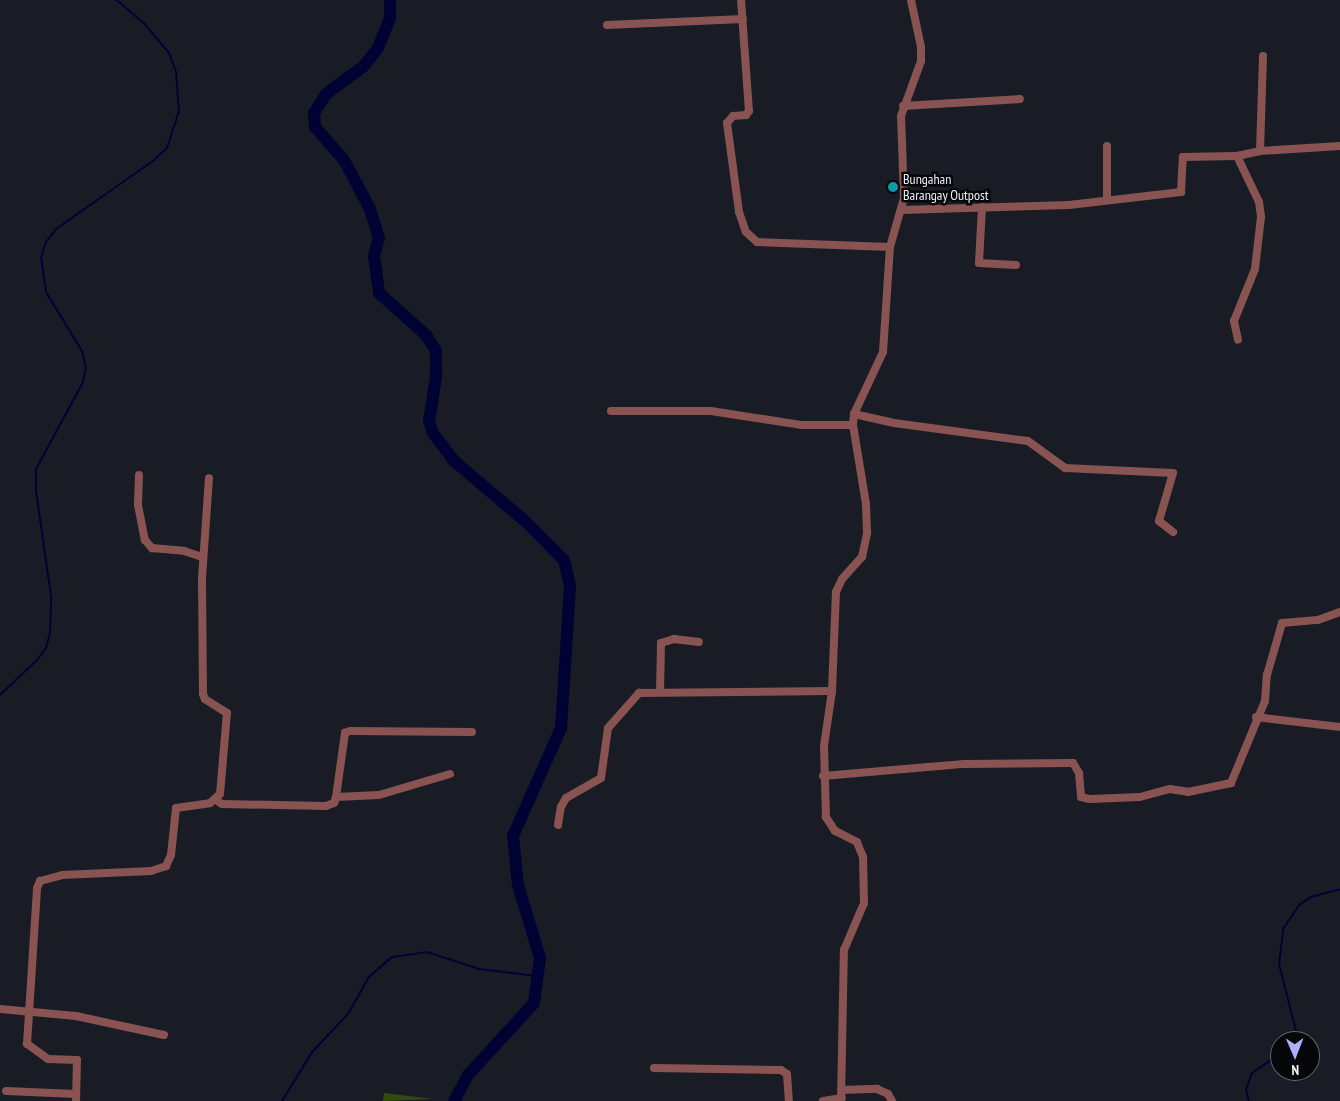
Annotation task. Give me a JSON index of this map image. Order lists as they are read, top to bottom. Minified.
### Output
{"places":["Bungahan Barangay Outpost"],"north":"bottom"}
